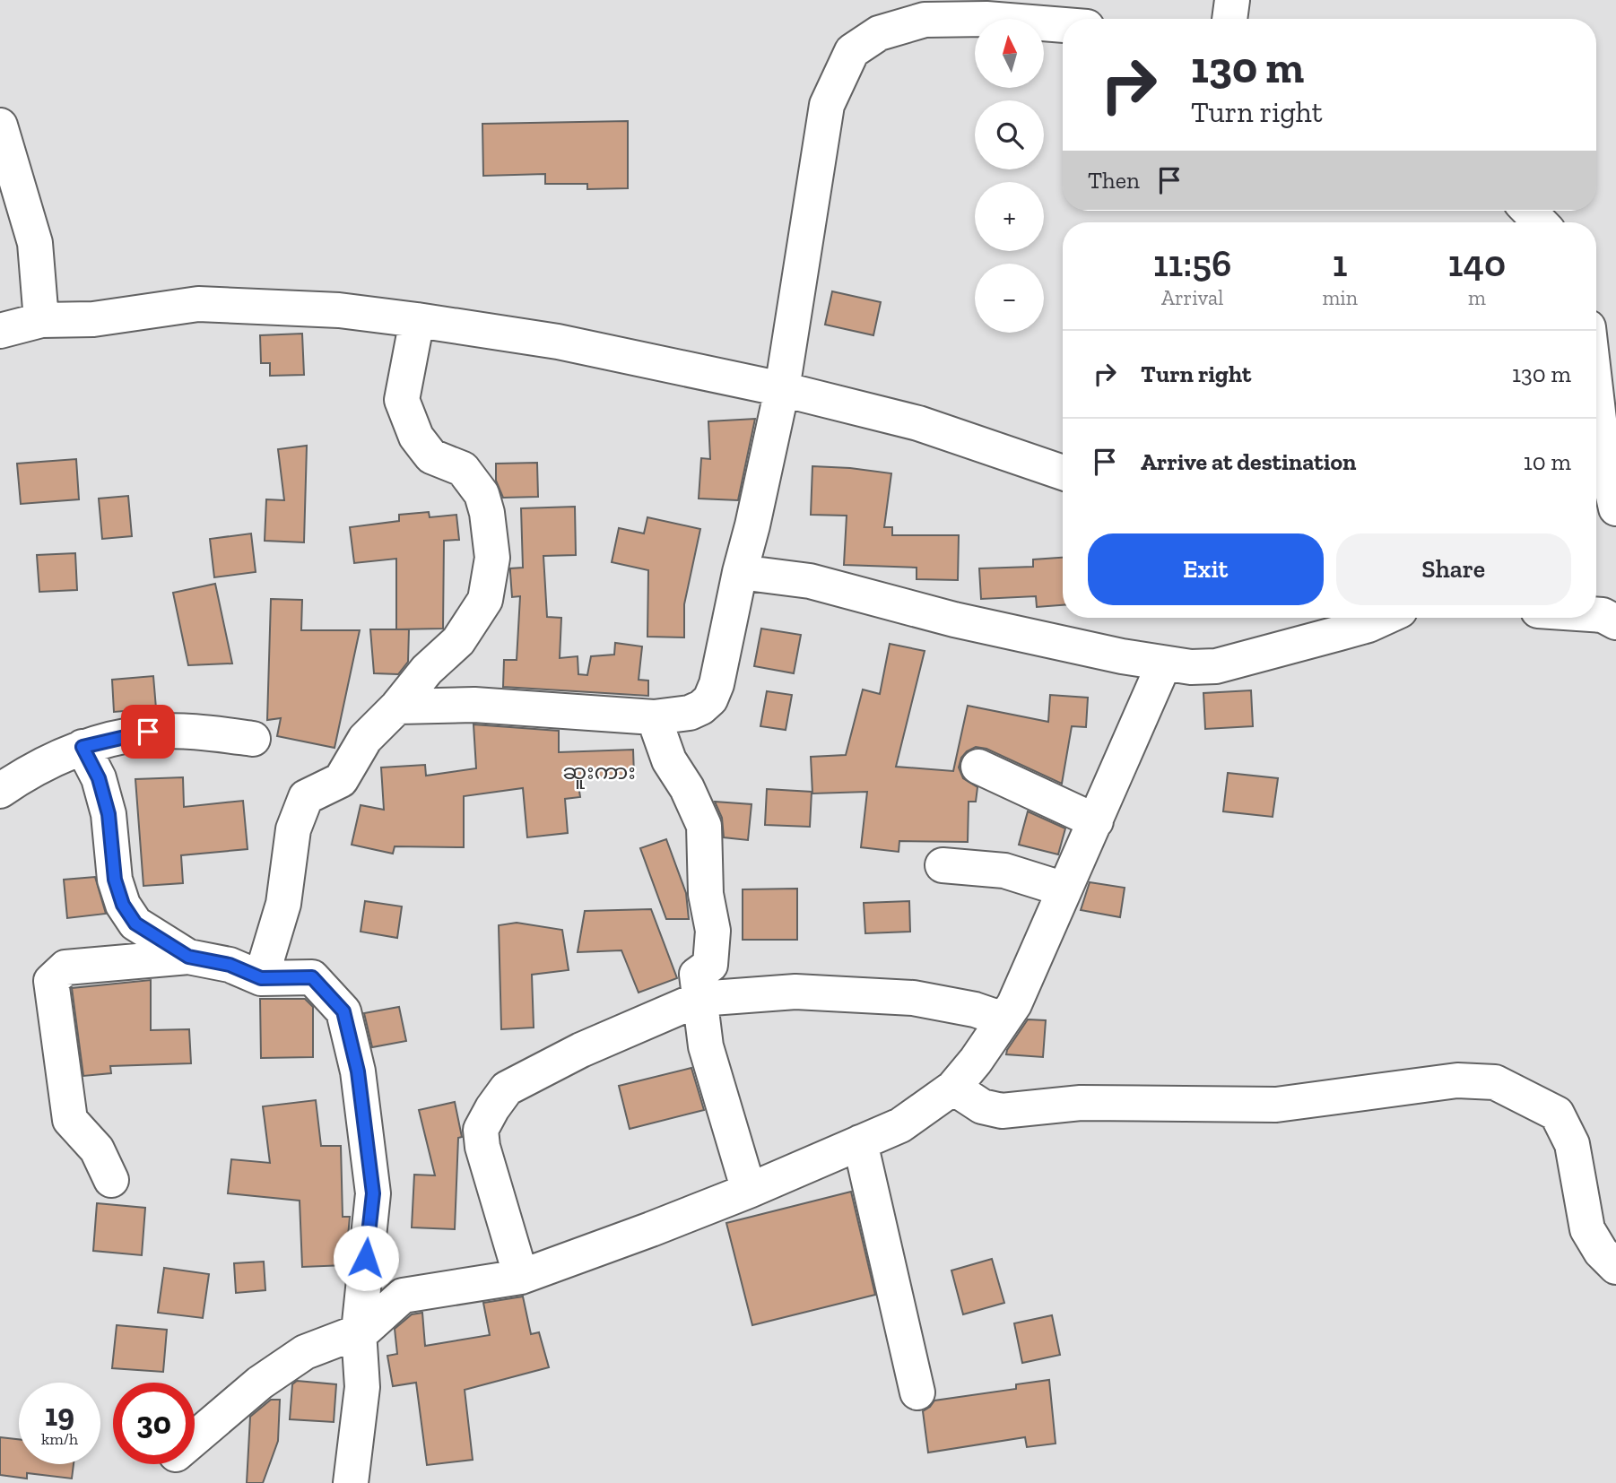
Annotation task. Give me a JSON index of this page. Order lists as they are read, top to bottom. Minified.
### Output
{"districts":["ဆူးကား"],"north":"top","page":{"map_buttons":["+","−"],"turn":["130 m","Turn right"],"then":"Then","eta":["11:56","Arrival","1","min","140","m"],"list":[{"name":"Turn right","value":"130 m"},{"name":"Arrive at destination","value":"10 m"}],"buttons":["Exit","Share"],"speed":"19 km/h","limit":"30"}}
